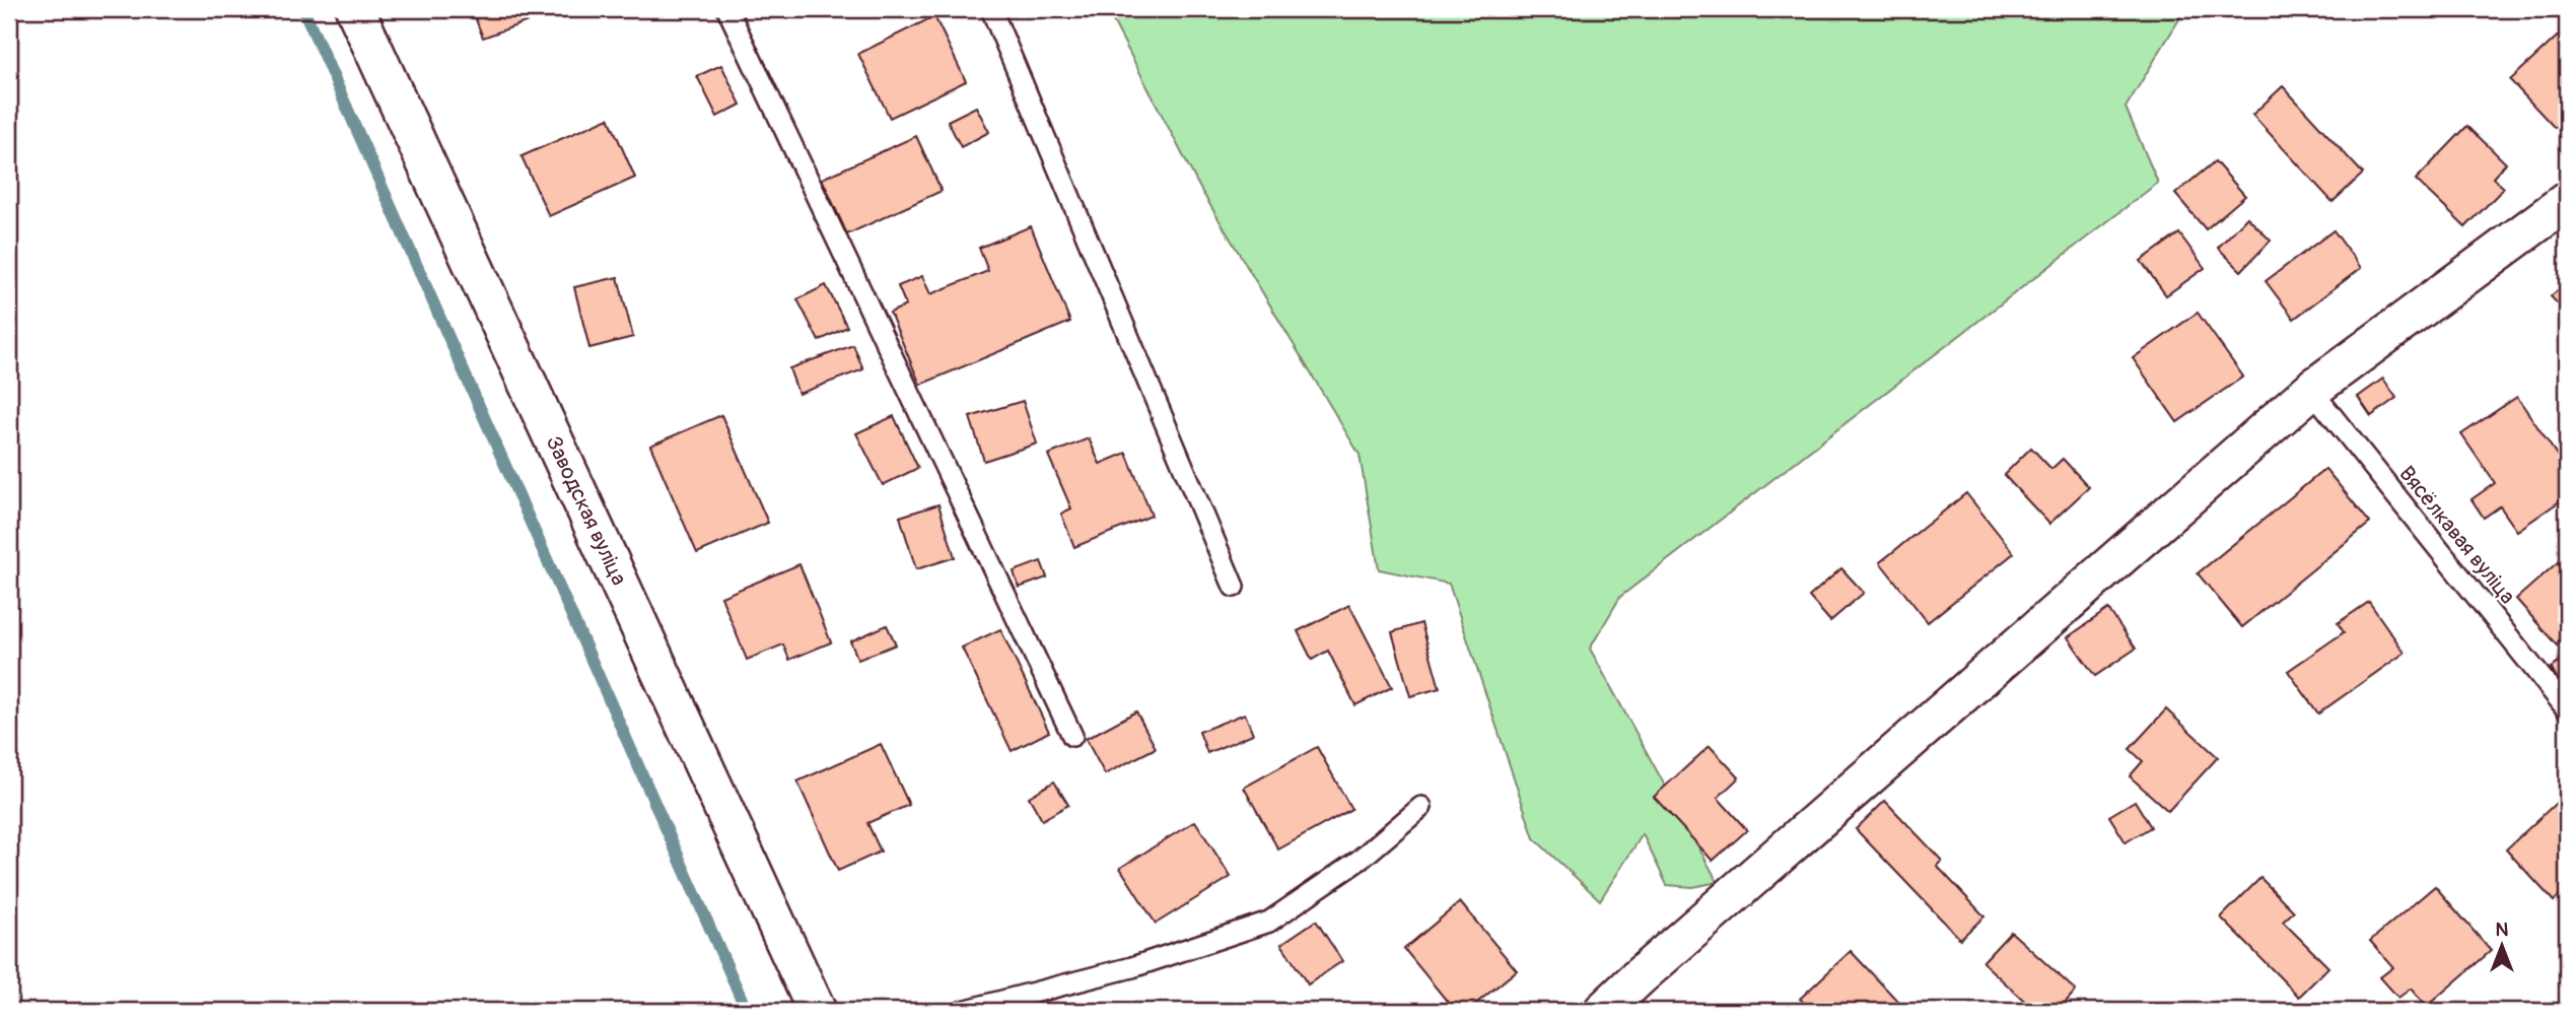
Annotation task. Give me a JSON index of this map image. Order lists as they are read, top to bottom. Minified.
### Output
{"streets":{"street":["Заводская вуліца"],"lane":["Вясёлкавая вуліца"]},"north":"top"}
